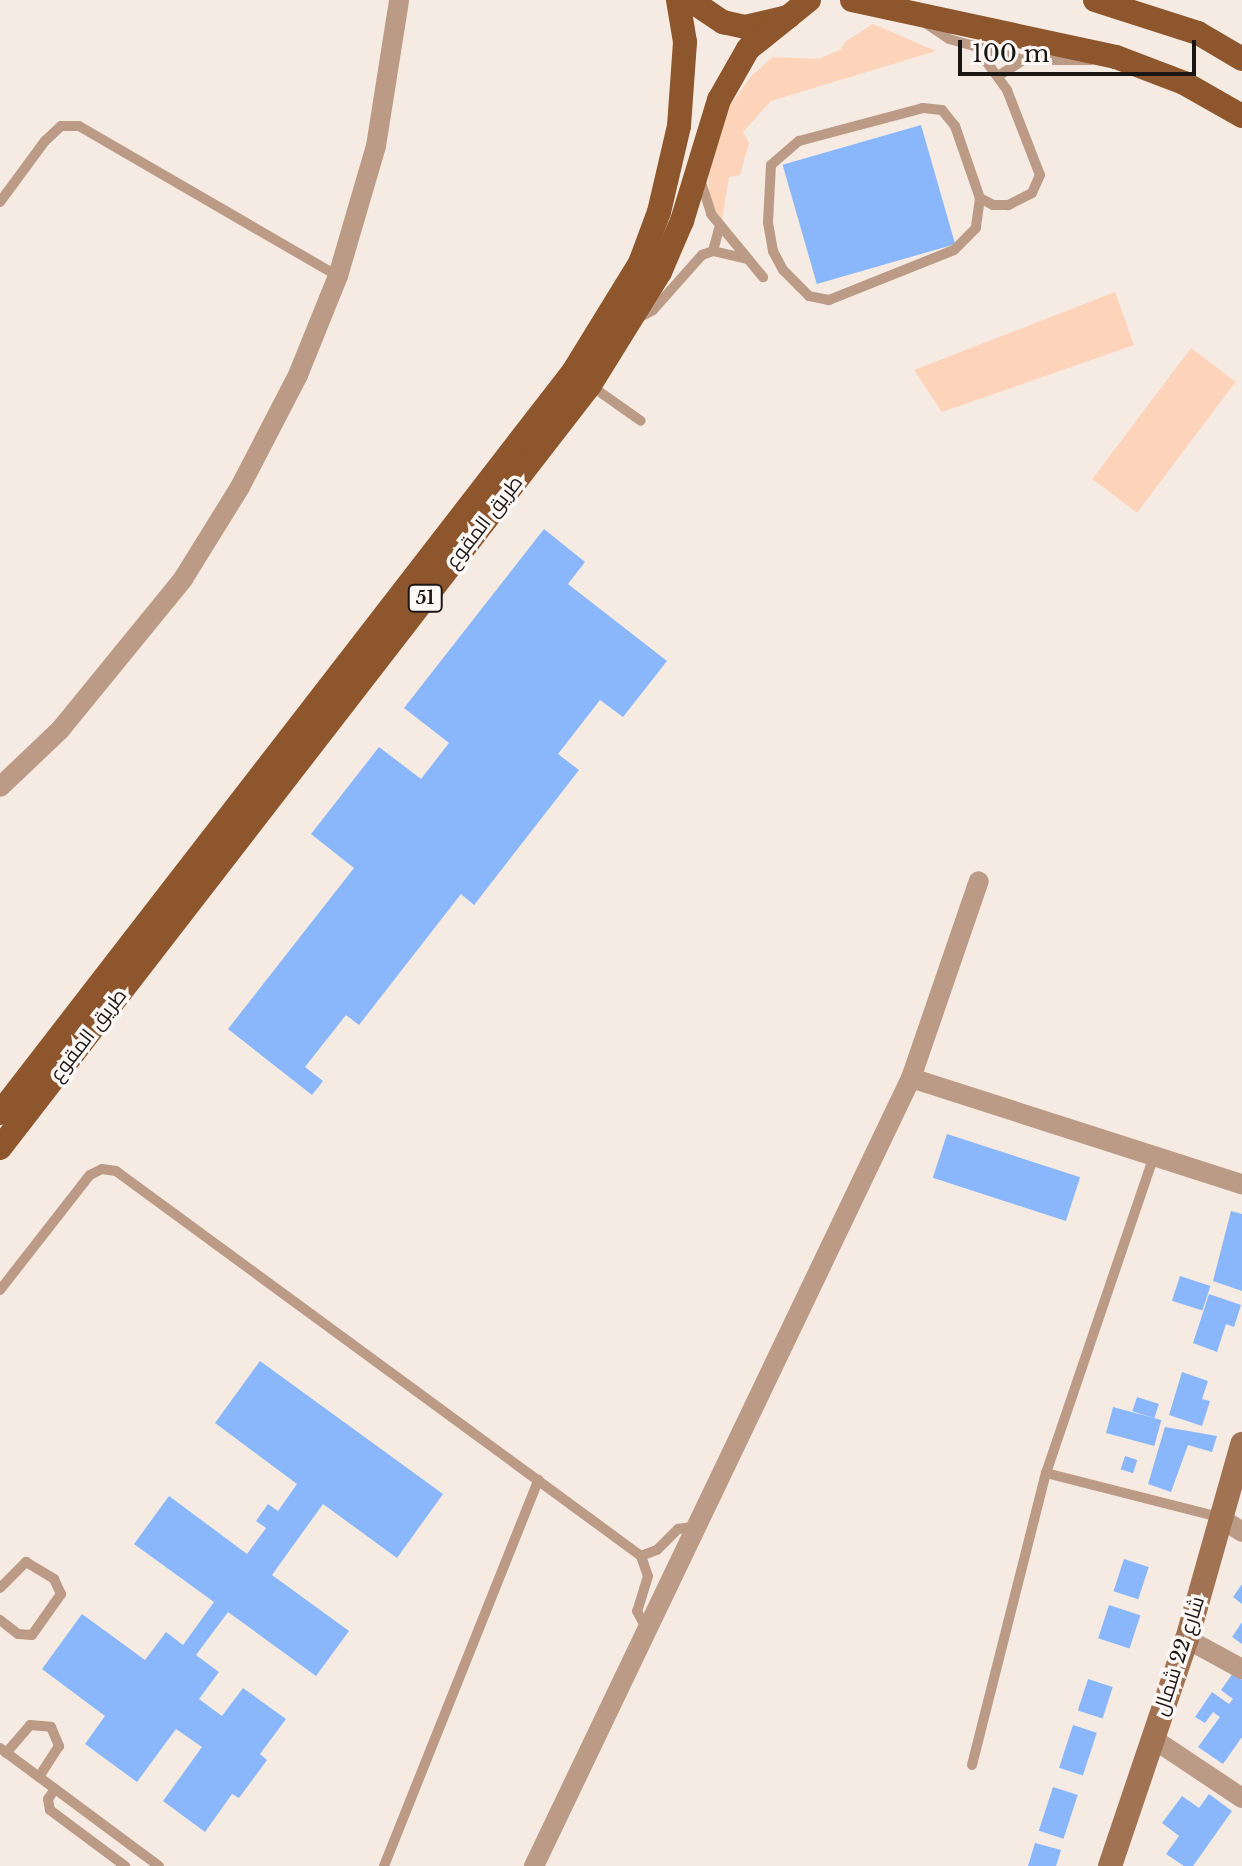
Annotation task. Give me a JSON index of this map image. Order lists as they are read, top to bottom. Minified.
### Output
{"streets":{"main road":["طريق المقوع","51"],"street":["شارع 22 شمال"]},"crossings":[["طريق المقوع","51"]],"scale_bar":"100 m"}
